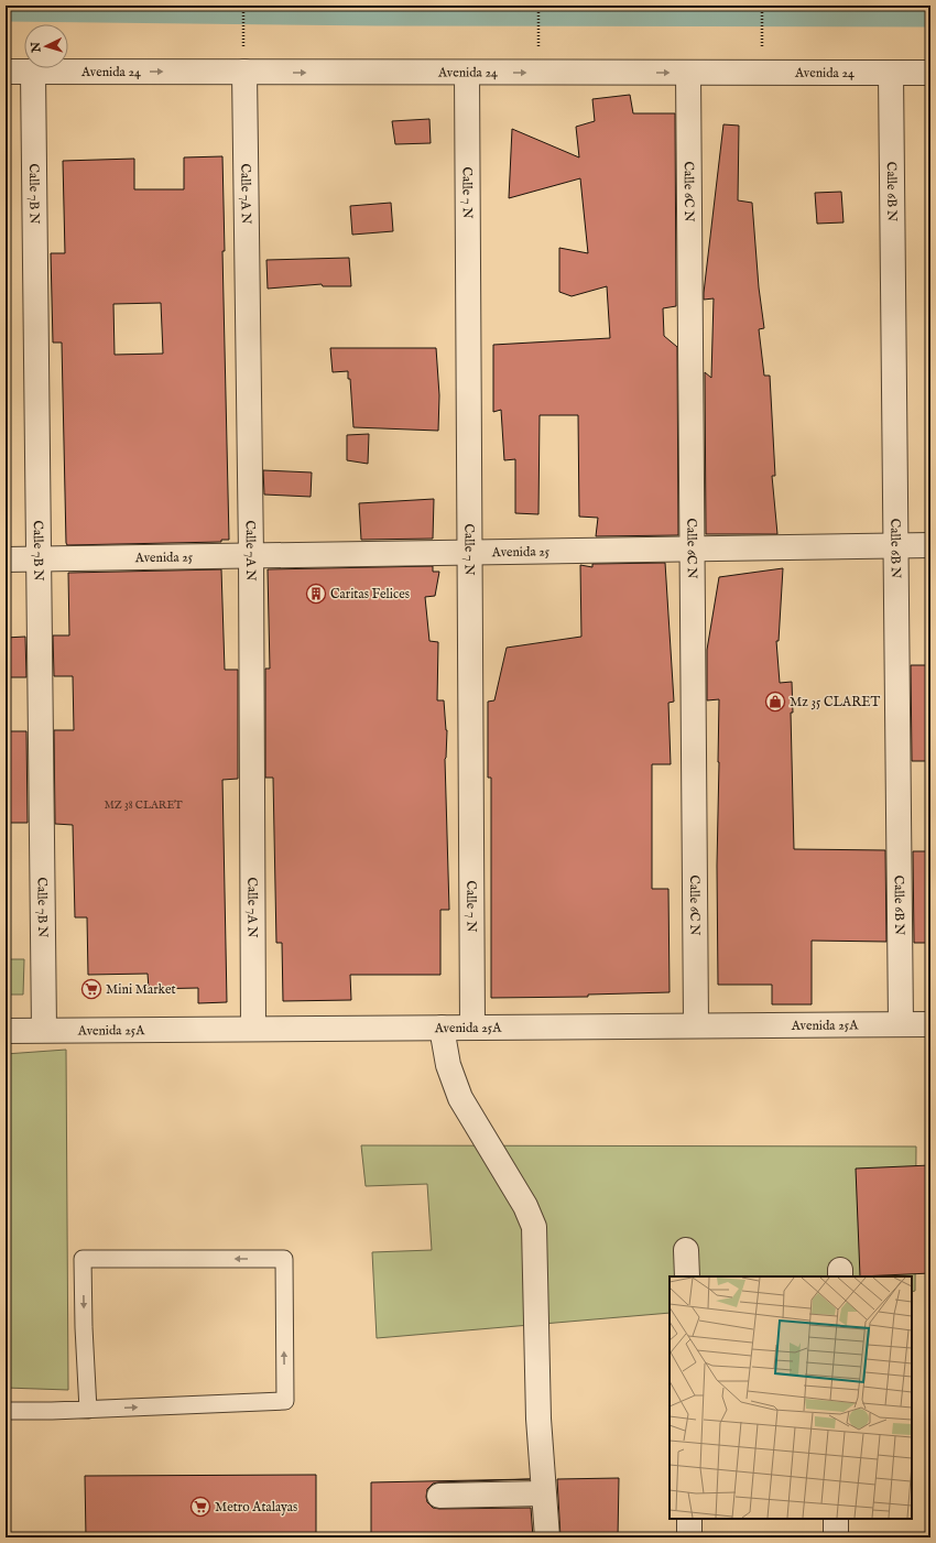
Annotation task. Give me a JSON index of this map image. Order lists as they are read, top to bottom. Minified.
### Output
{"streets":{"street":["Avenida 24","Calle 6C N","Calle 6B N","Calle 7 N","Calle 7B N","Calle 7A N","Avenida 25","Avenida 25A"]},"crossings":[["Avenida 24","Calle 6C N"],["Avenida 24","Calle 6B N"],["Avenida 24","Calle 7 N"],["Avenida 24","Calle 7B N"],["Avenida 24","Calle 7A N"],["Calle 6C N","Avenida 25"],["Calle 6C N","Avenida 25A"],["Calle 6B N","Avenida 25"],["Calle 6B N","Avenida 25A"],["Calle 7 N","Avenida 25"],["Calle 7 N","Avenida 25A"],["Calle 7B N","Avenida 25"],["Calle 7B N","Avenida 25A"],["Calle 7A N","Avenida 25"],["Calle 7A N","Avenida 25A"]],"one_way":["Avenida 24"],"places":{"building":["Caritas Felices"],"shop":["Mz 35 CLARET"],"supermarket":["Mini Market","Metro Atalayas"]},"house_numbers":["MZ 38 CLARET"],"north":"left"}
